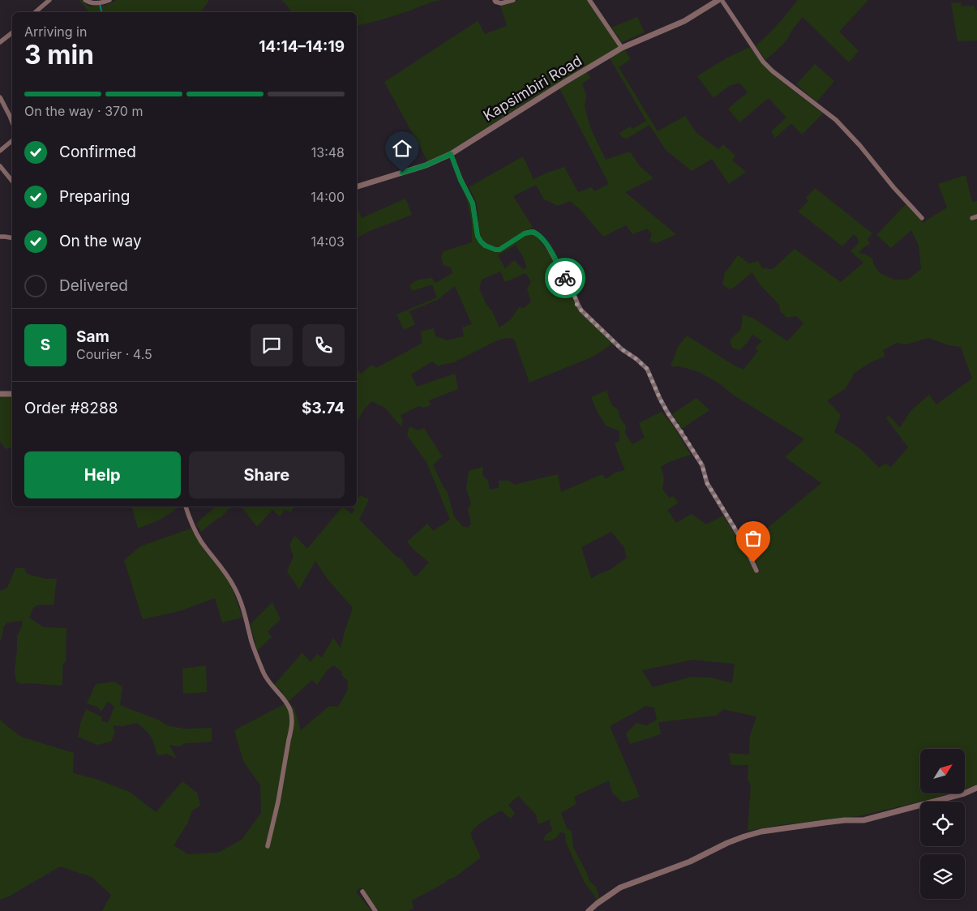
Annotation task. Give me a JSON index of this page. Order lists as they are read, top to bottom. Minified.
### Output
{"streets":{"street":["Kapsimbiri Road"]},"north":"top right","page":{"heading":["3 min","Arriving in","14:14–14:19"],"panel":["Sam","Courier · 4.5","Order #8288","$3.74"],"bar":"On the way · 370 m","list":[["Confirmed","13:48"],["Preparing","14:00"],["On the way","14:03"],"Delivered"],"round":"S","buttons":["Help","Share"]}}
